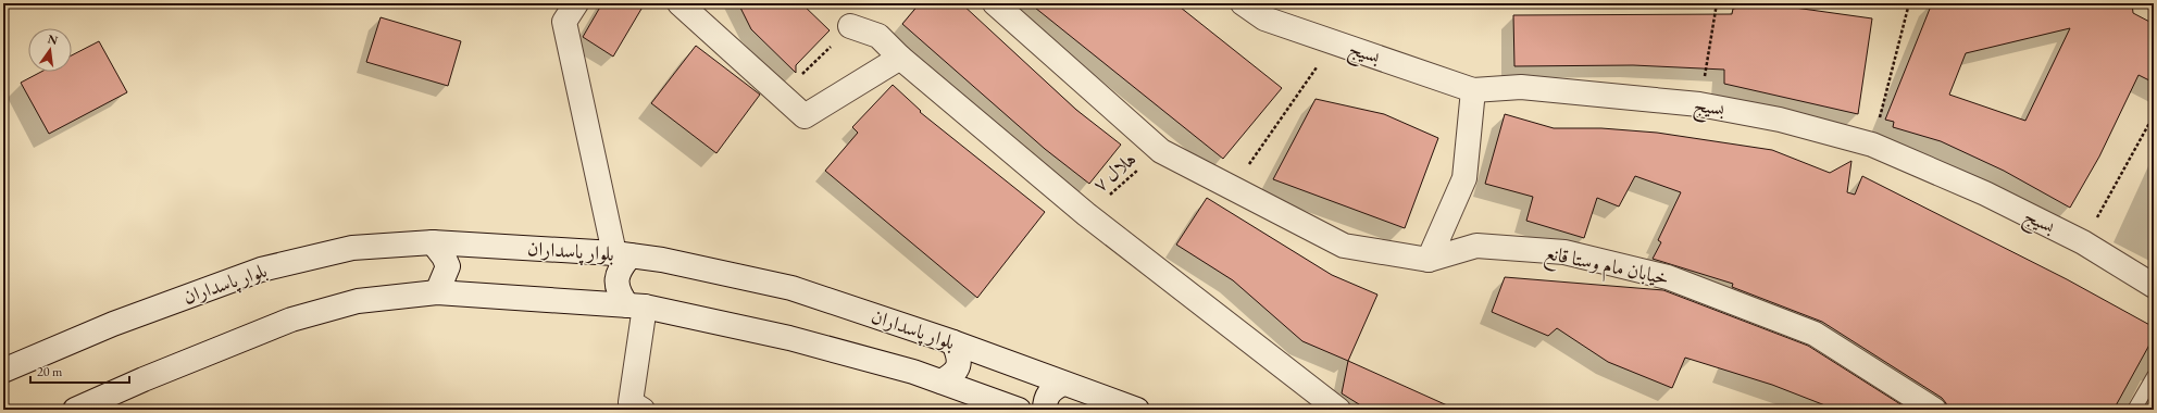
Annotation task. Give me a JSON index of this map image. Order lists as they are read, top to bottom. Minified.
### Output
{"streets":{"street":["بسیج","بلوار پاسداران","خیابان مام وستا قانع"],"path":["هلال ۷"]},"scale_bar":"20 m","north":"top"}
